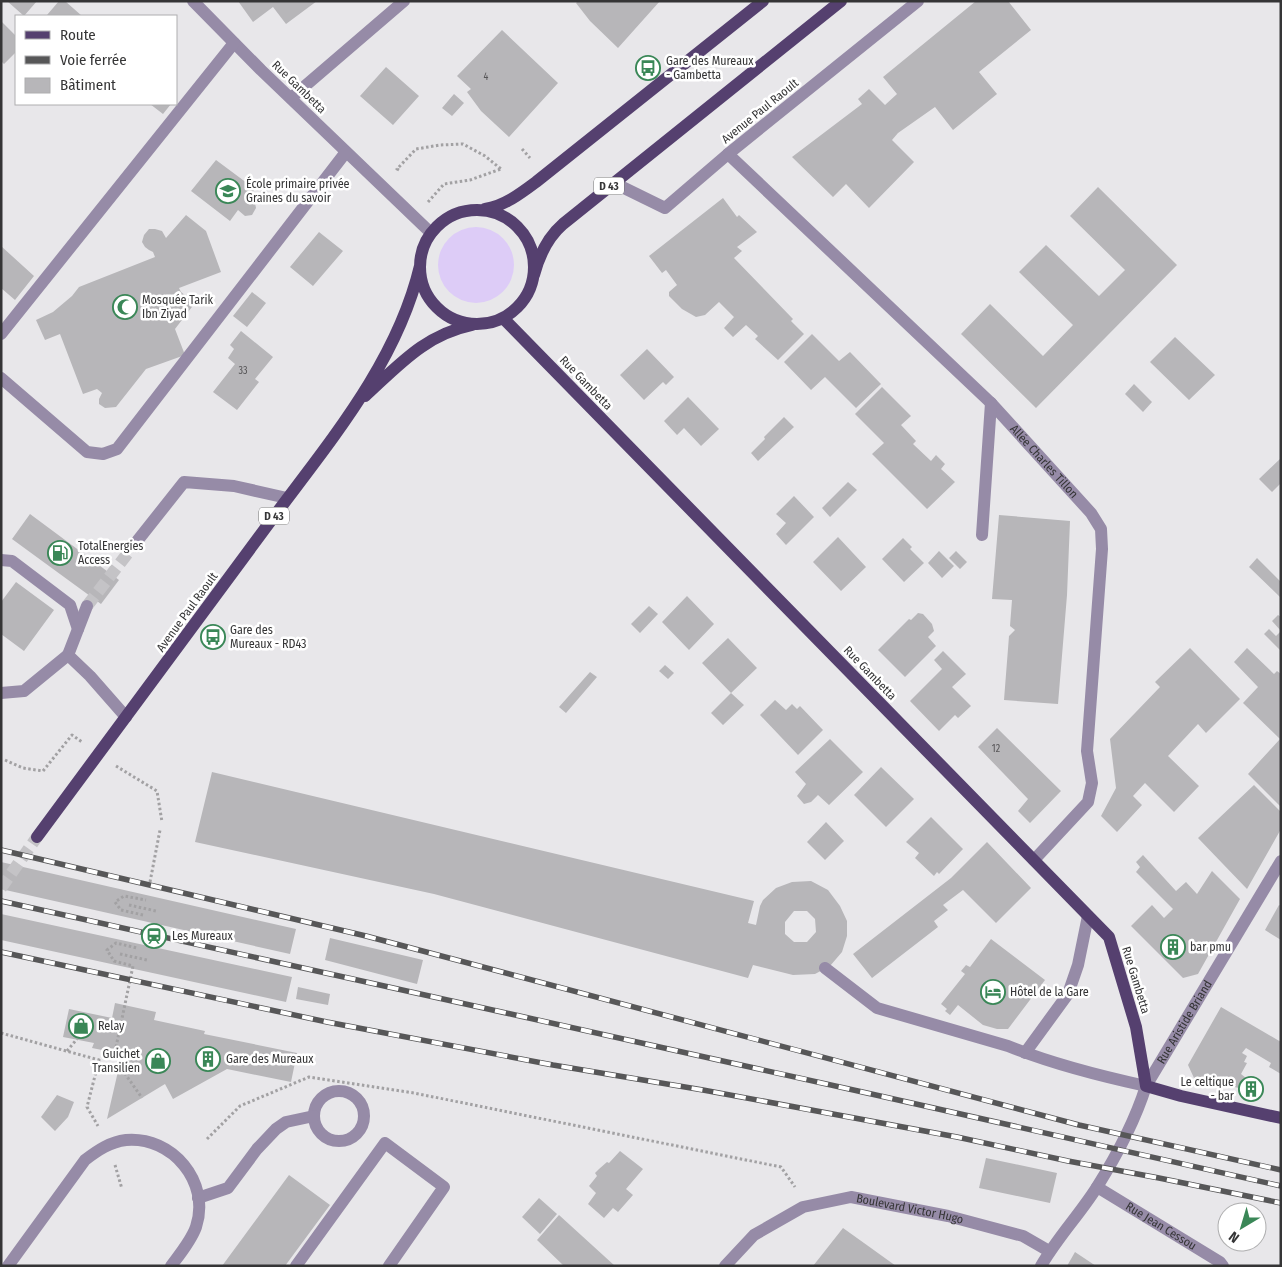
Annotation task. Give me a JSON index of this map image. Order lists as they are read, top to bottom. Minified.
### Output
{"streets":{"main road":["Rue Gambetta","Avenue Paul Raoult","D 43"],"street":["Allée Charles Tillon","Rue Aristide Briand","Boulevard Victor Hugo","Rue Jean Cessou"]},"crossings":[["Rue Gambetta","Avenue Paul Raoult"],["Rue Gambetta","D 43"],["Rue Gambetta","Allée Charles Tillon"],["Rue Gambetta","Rue Aristide Briand"],["Avenue Paul Raoult","D 43"],["Avenue Paul Raoult","Allée Charles Tillon"],["Rue Aristide Briand","Boulevard Victor Hugo"],["Rue Aristide Briand","Rue Jean Cessou"]],"places":{"bus stop":["Gare des Mureaux - Gambetta","Gare des Mureaux - RD43"],"school or university":["École primaire privée Graines du savoir"],"mosque":["Mosquée Tarik Ibn Ziyad"],"fuel station":["TotalEnergies Access"],"station":["Les Mureaux"],"building":["bar pmu","Gare des Mureaux","Le celtique - bar"],"hotel":["Hôtel de la Gare"],"shop":["Relay","Guichet Transilien"]},"house_numbers":["4","33","12"],"legend":["Route","Voie ferrée","Bâtiment"],"north":"bottom left"}
